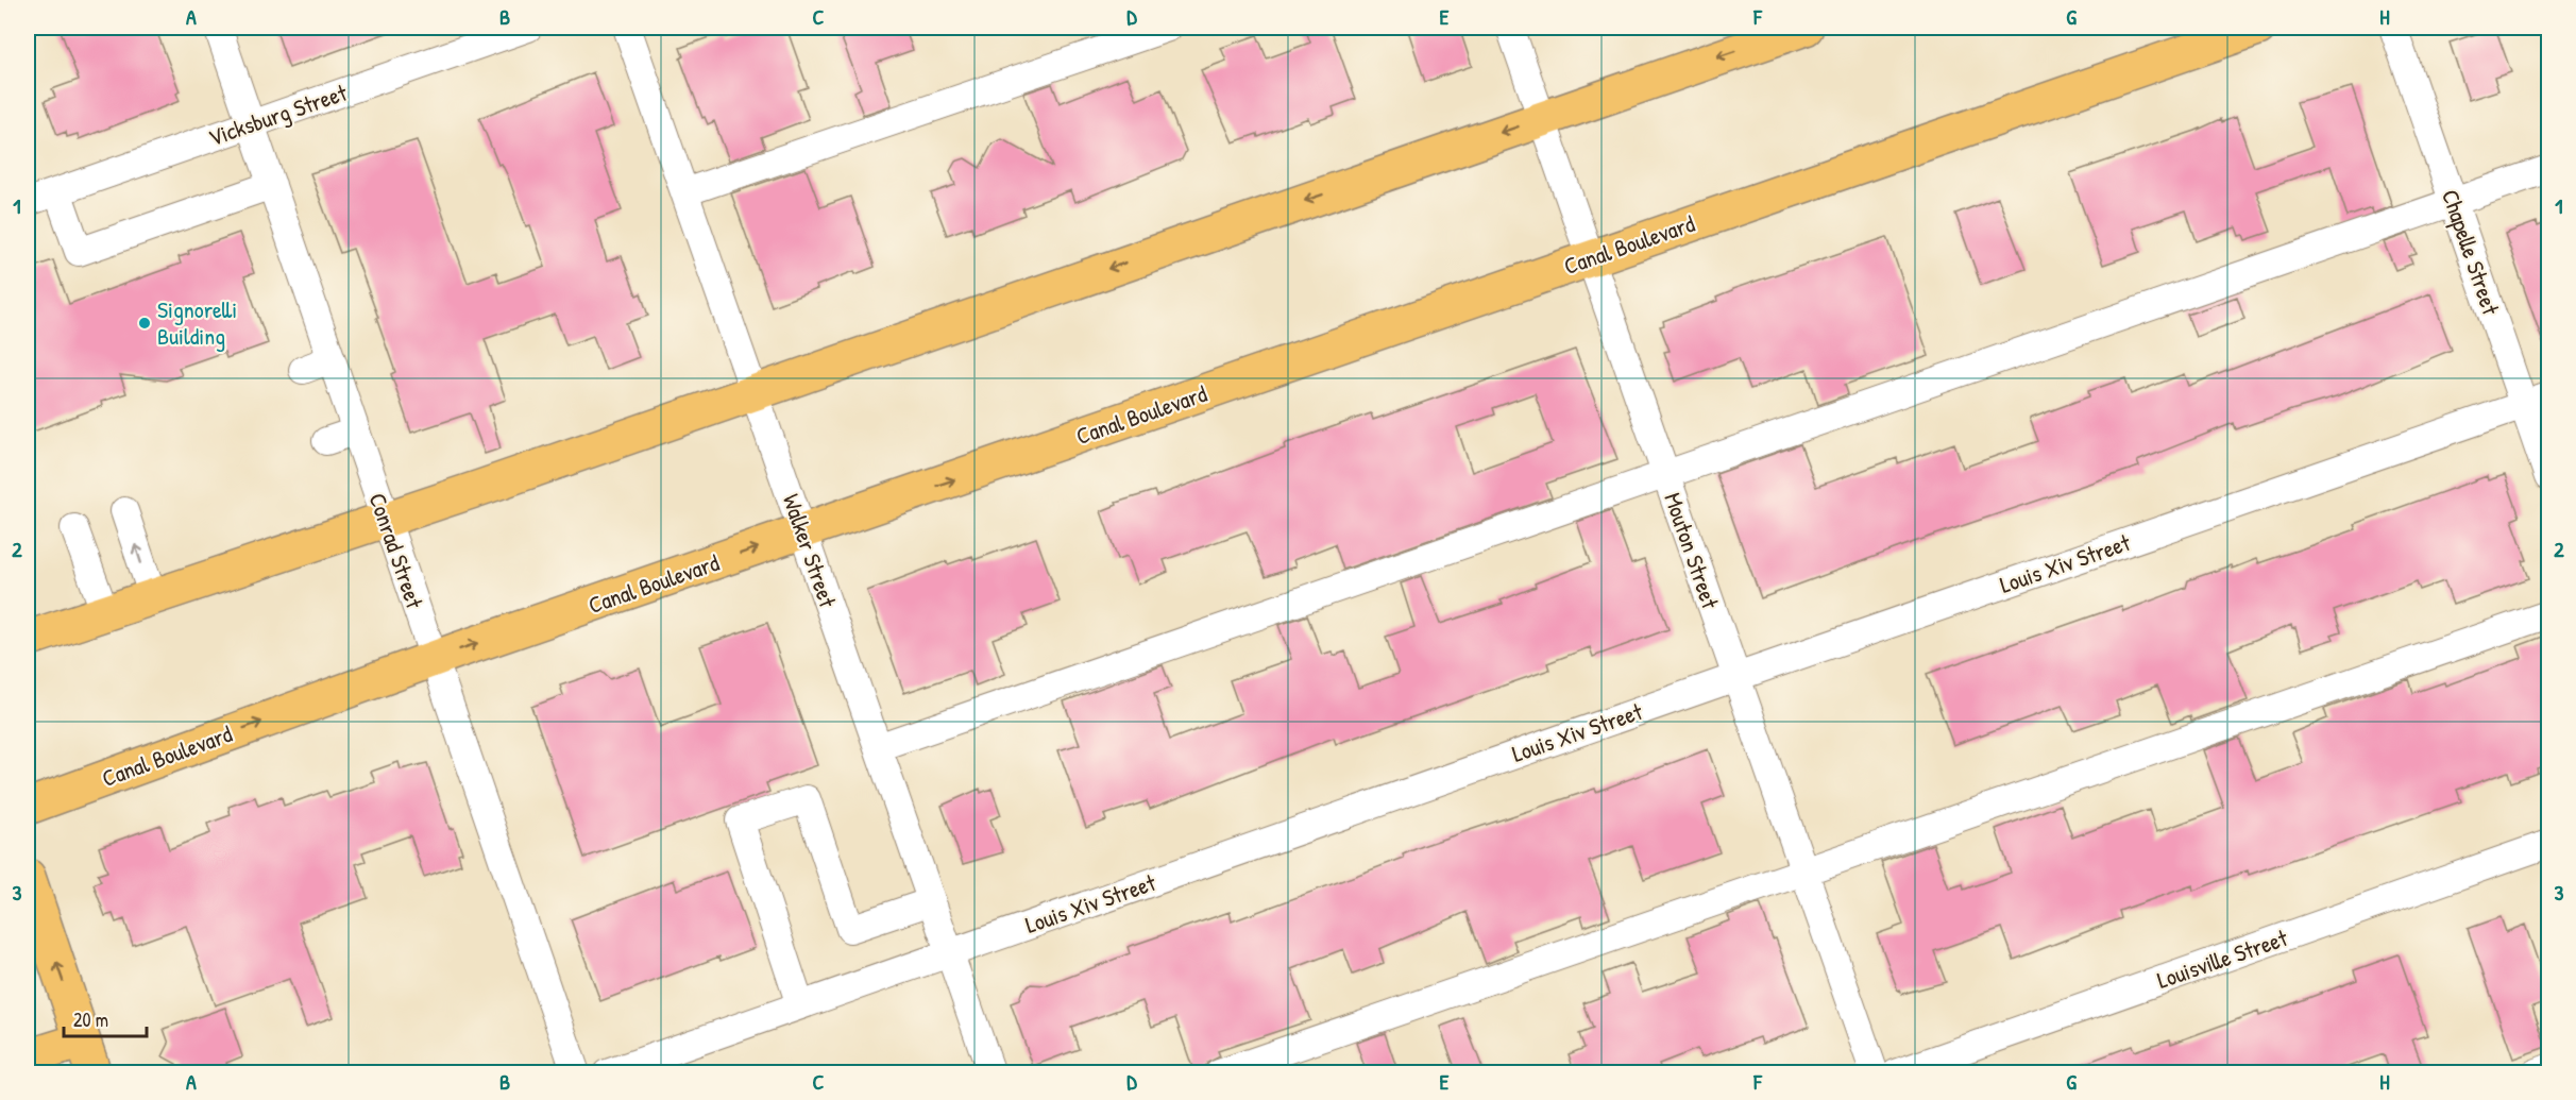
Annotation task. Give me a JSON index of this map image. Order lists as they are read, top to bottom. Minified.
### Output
{"streets":{"main road":["Canal Boulevard"],"street":["Vicksburg Street","Chapelle Street","Conrad Street","Walker Street","Mouton Street","Louis Xiv Street","Louisville Street"]},"crossings":[["Vicksburg Street","Conrad Street"],["Canal Boulevard","Conrad Street"],["Canal Boulevard","Walker Street"],["Canal Boulevard","Mouton Street"],["Chapelle Street","Louis Xiv Street"],["Walker Street","Louis Xiv Street"],["Mouton Street","Louis Xiv Street"]],"places":["Signorelli Building"],"scale_bar":"20 m","grid":{"columns":["A","B","C","D","E","F","G","H"],"rows":["1","2","3"]}}
